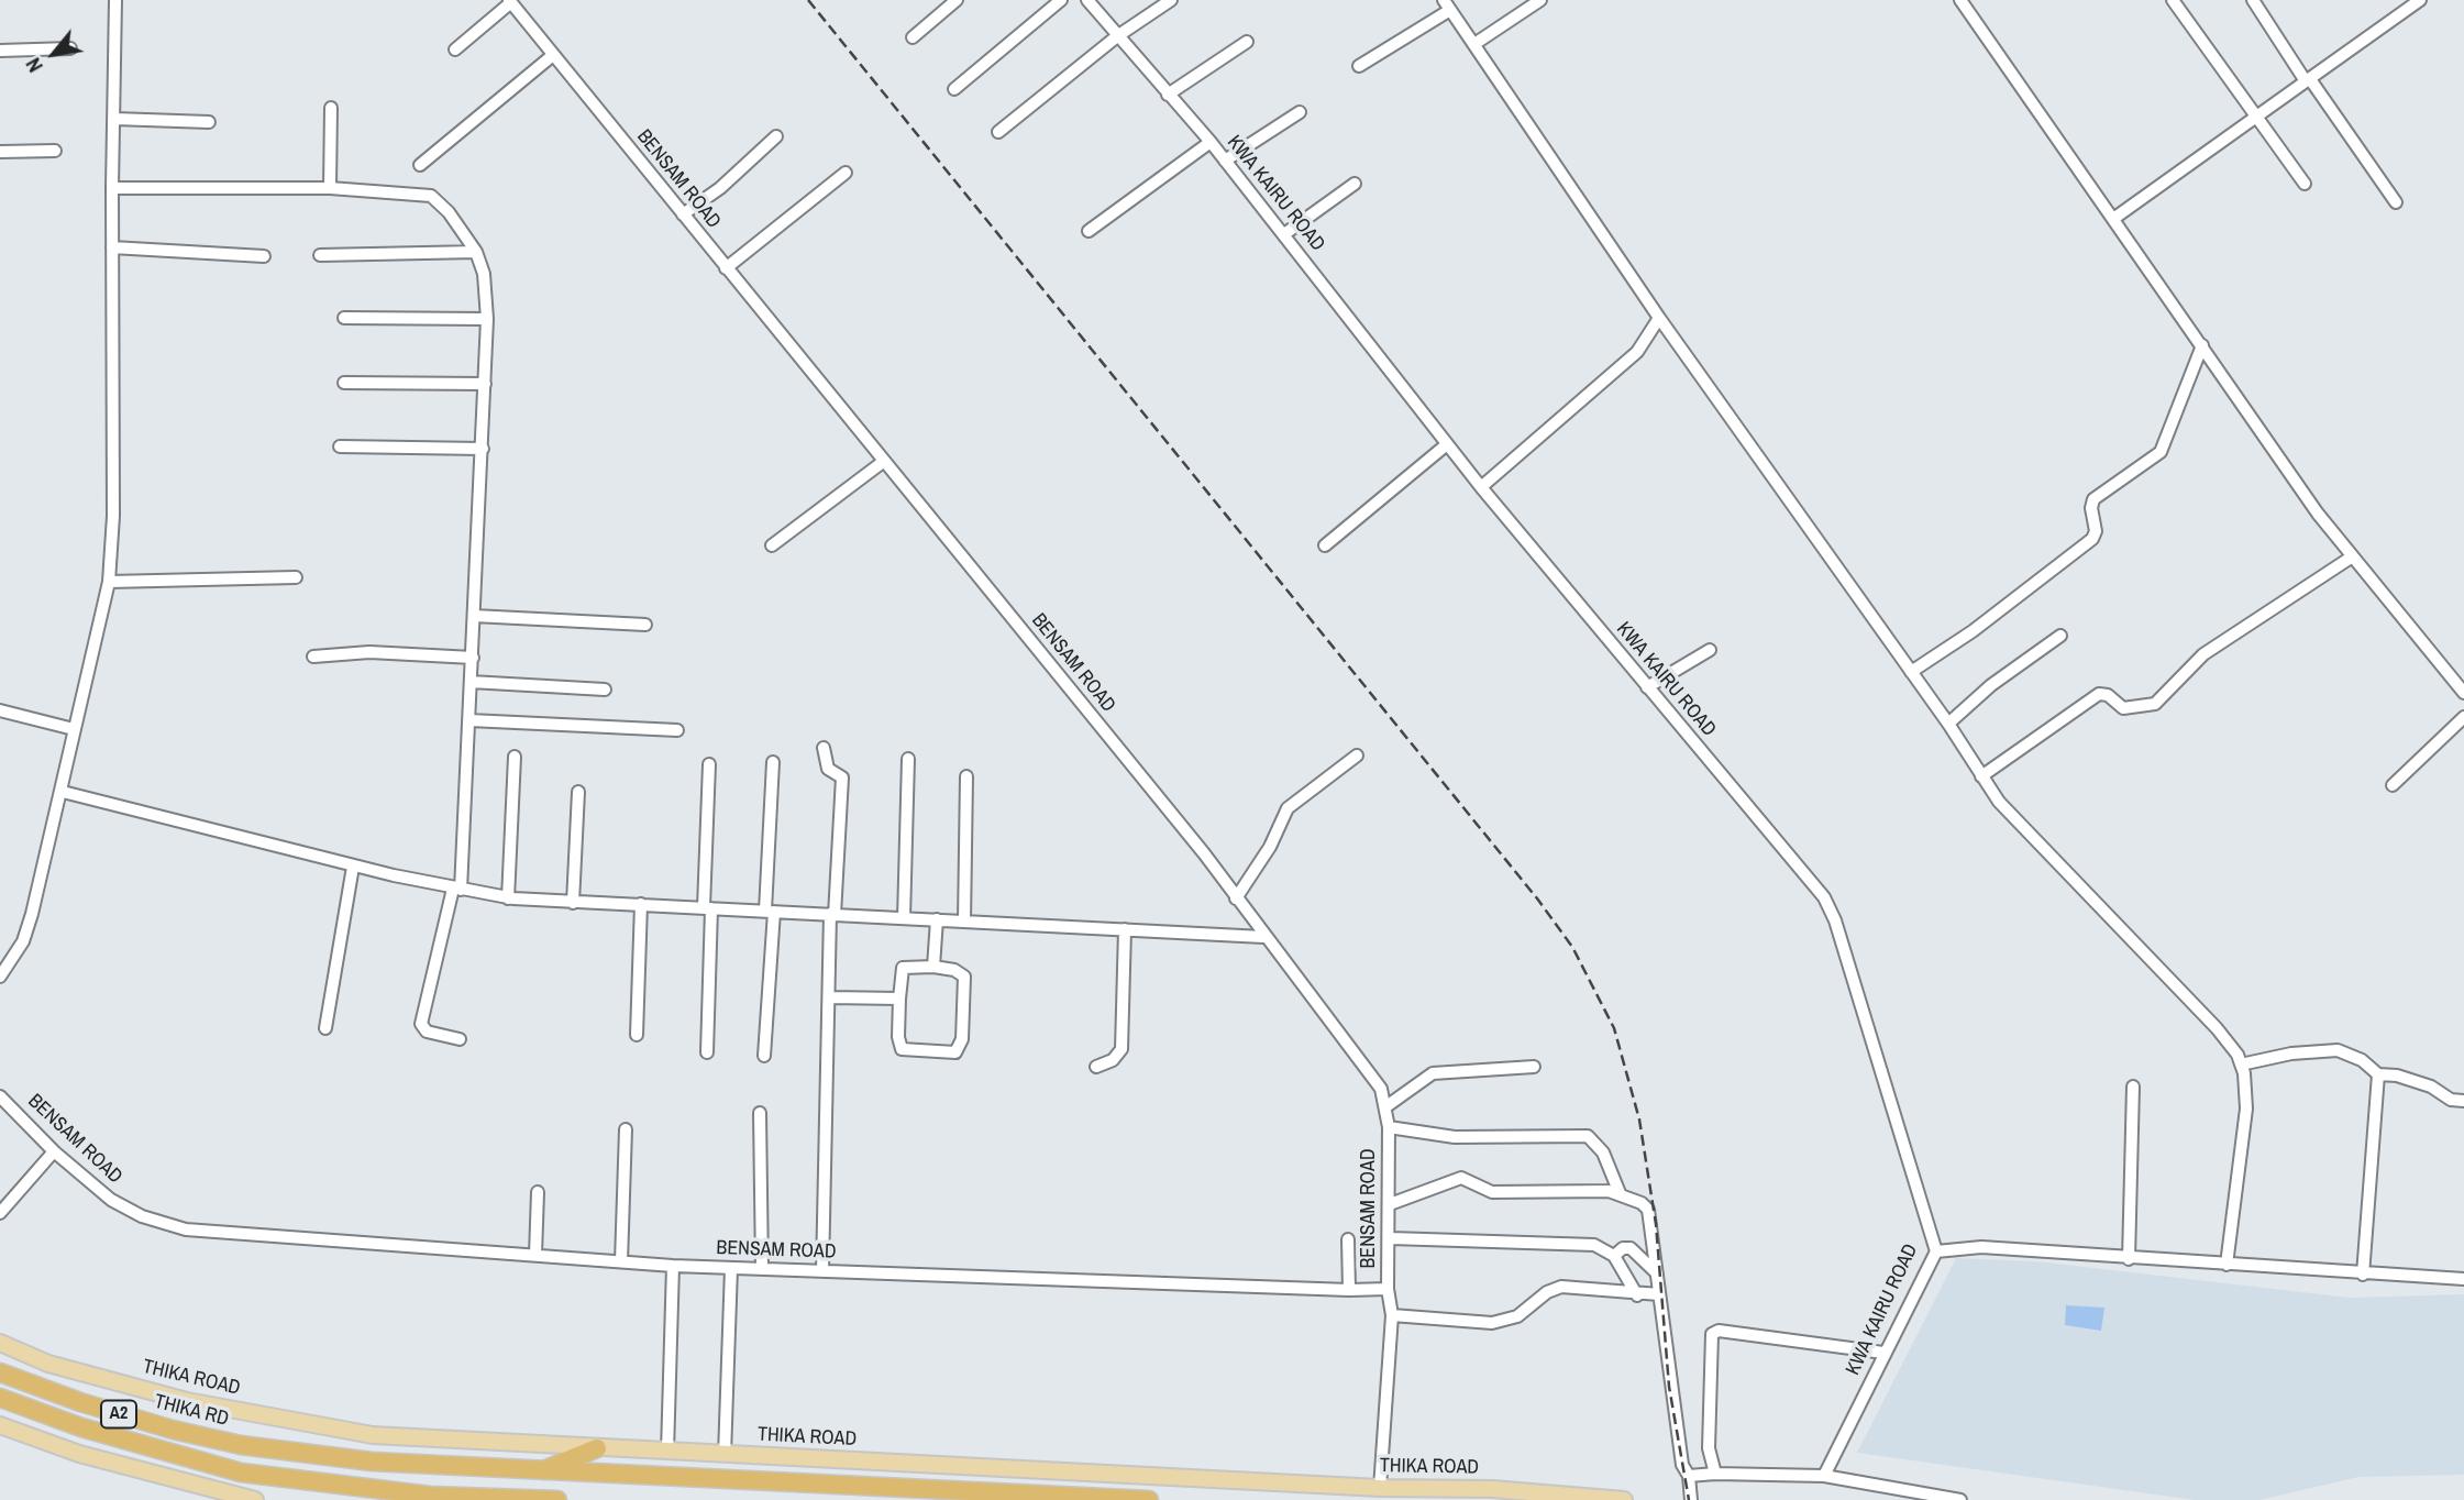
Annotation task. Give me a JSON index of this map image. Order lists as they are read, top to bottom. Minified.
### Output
{"streets":{"highway":["THIKA RD","A2"],"main road":["THIKA ROAD"],"street":["BENSAM ROAD","KWA KAIRU ROAD"]},"crossings":[["THIKA RD","A2"]],"north":"bottom left"}
